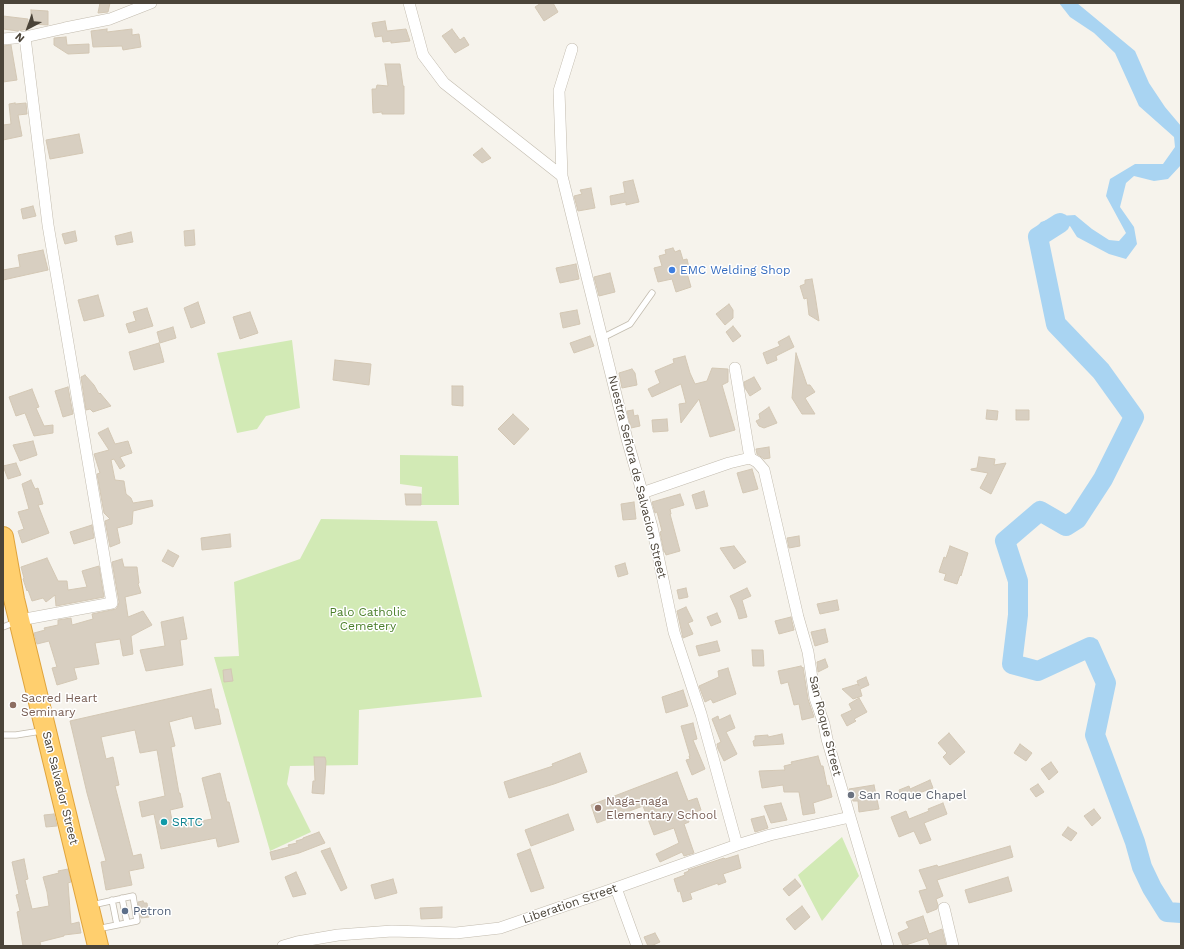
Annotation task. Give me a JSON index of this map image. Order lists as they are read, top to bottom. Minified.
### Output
{"streets":{"highway":["San Salvador Street"],"street":["Nuestra Señora de Salvacion Street","San Roque Street","Liberation Street"]},"crossings":[["Nuestra Señora de Salvacion Street","Liberation Street"],["San Roque Street","Liberation Street"]],"parks":["Palo Catholic Cemetery"],"places":["EMC Welding Shop","Sacred Heart Seminary","San Roque Chapel","Naga-naga Elementary School","SRTC","Petron"],"north":"bottom left"}
